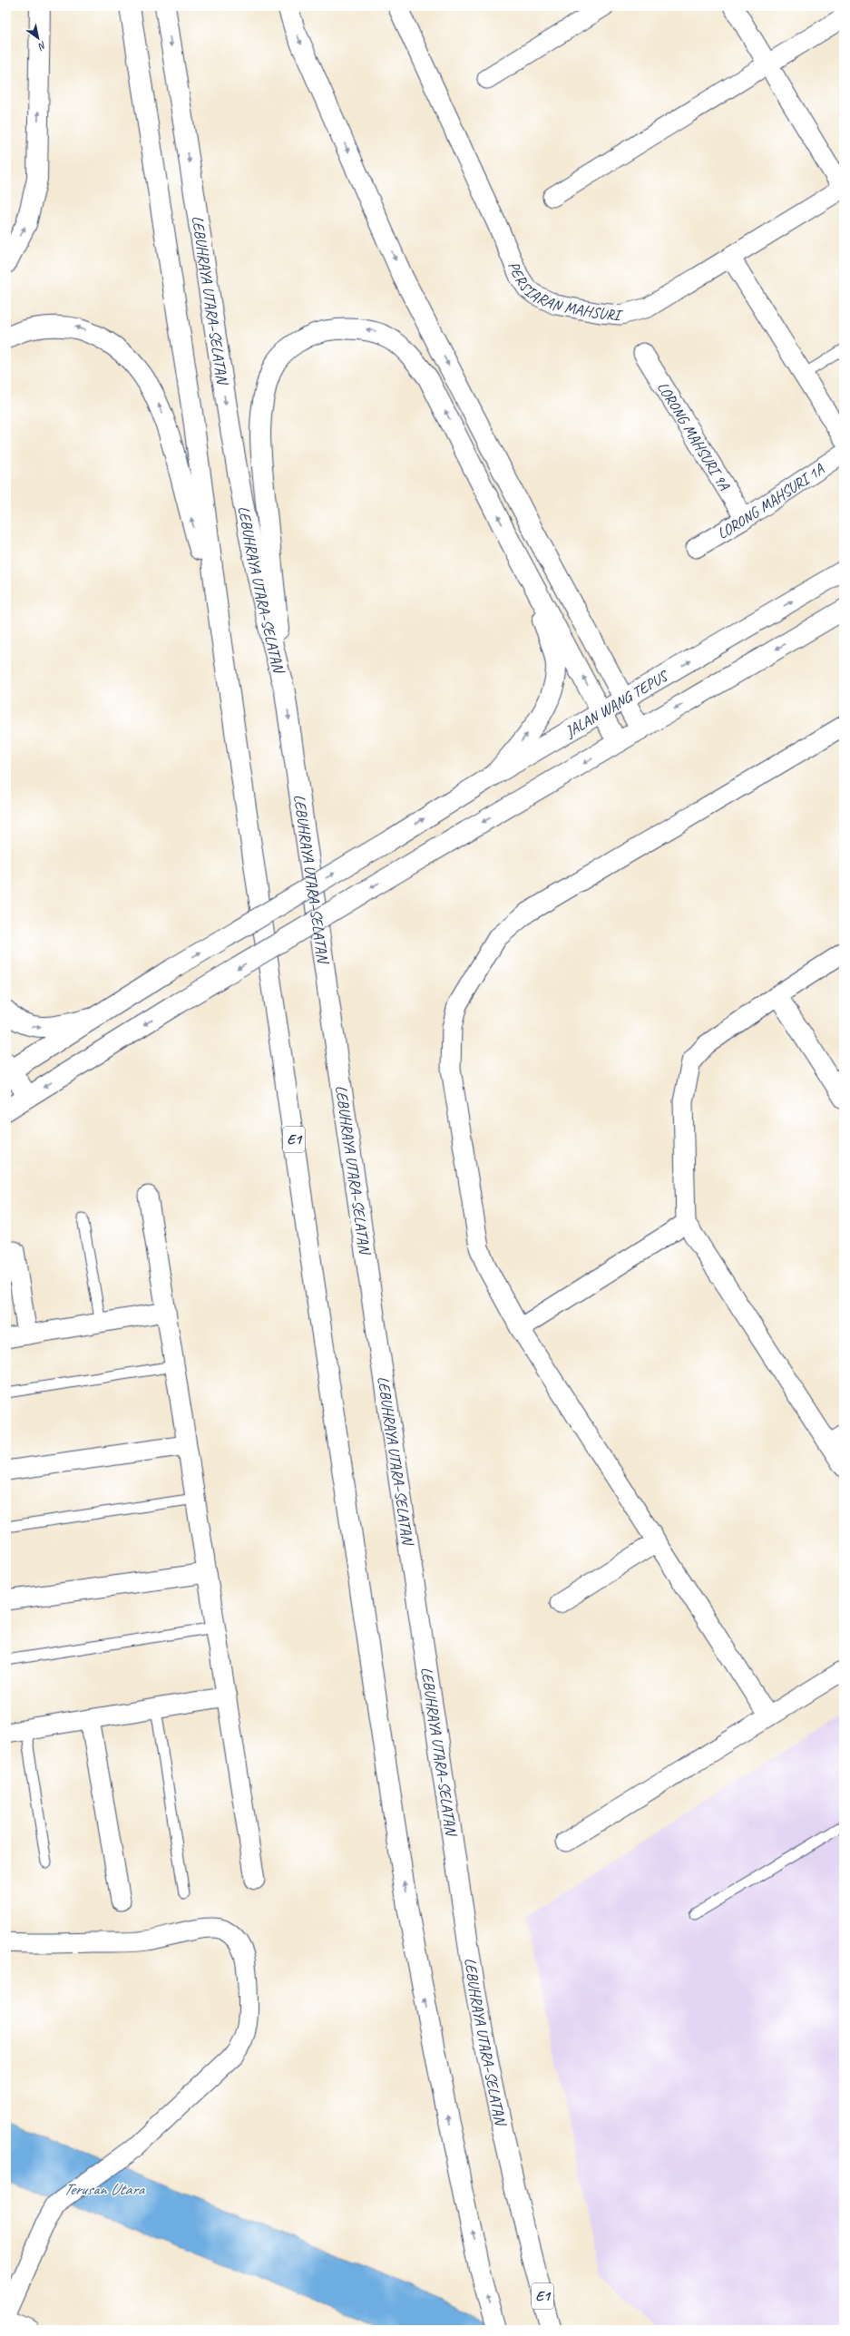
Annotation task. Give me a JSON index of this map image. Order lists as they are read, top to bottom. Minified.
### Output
{"streets":{"main road":["LEBUHRAYA UTARA–SELATAN","JALAN WANG TEPUS","E1"],"street":["PERSIARAN MAHSURI","LORONG MAHSURI 9A","LORONG MAHSURI 1A"]},"crossings":[["LORONG MAHSURI 9A","LORONG MAHSURI 1A"]],"water":["Terusan Utara"],"north":"bottom right"}
